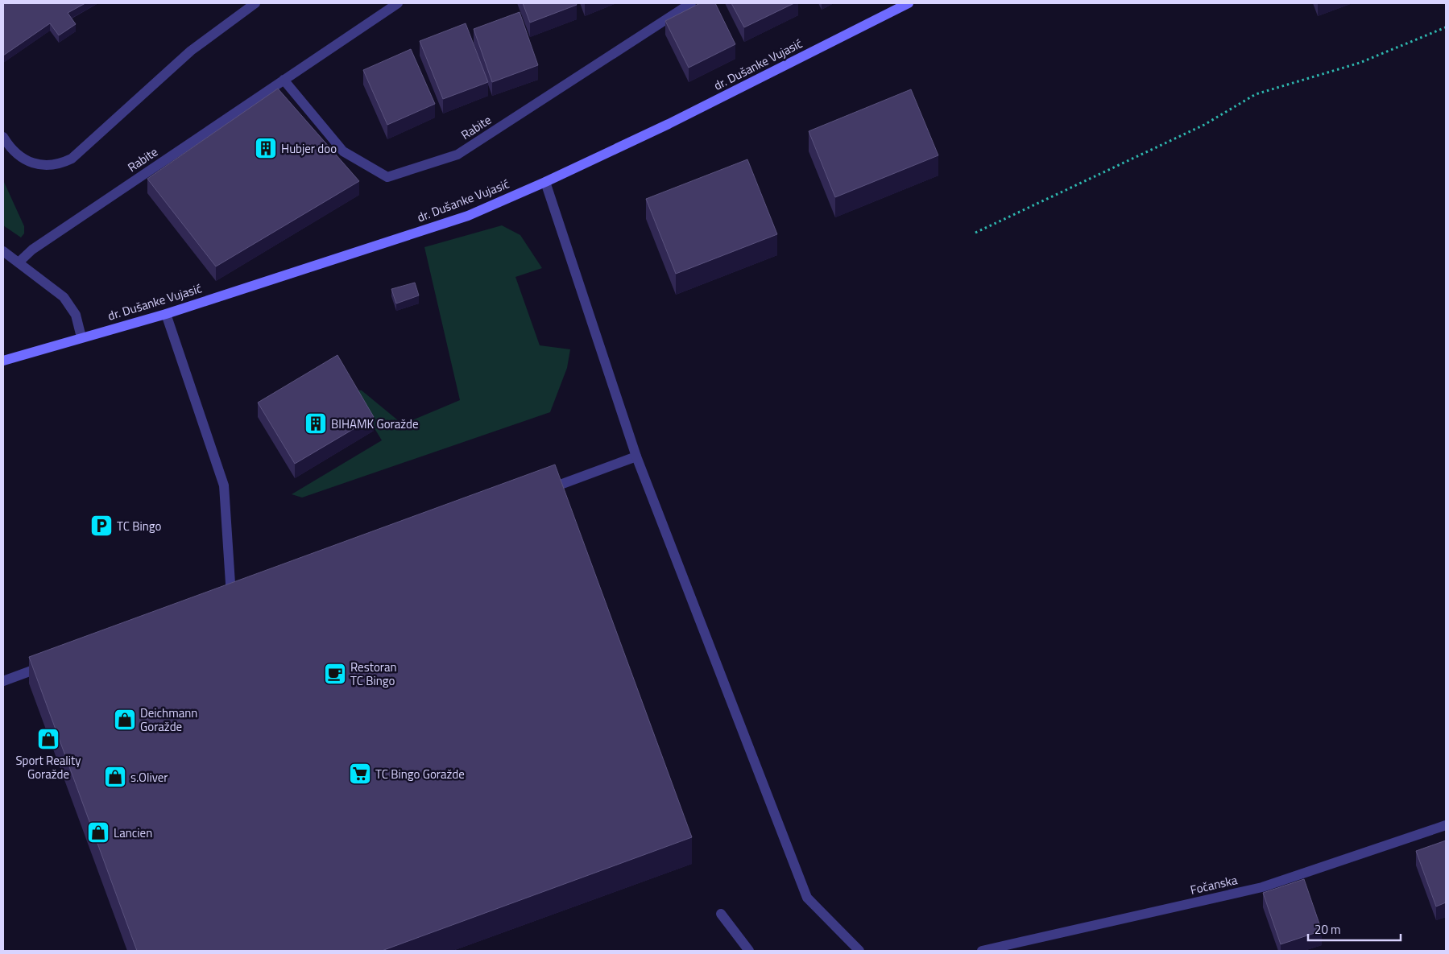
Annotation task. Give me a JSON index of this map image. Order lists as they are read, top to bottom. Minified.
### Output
{"streets":{"main road":["dr. Dušanke Vujasić"],"street":["Rabite","Fočanska"]},"places":{"building":["Hubjer doo","BIHAMK Goražde"],"parking":["TC Bingo"],"cafe":["Restoran TC Bingo"],"shop":["Deichmann Goražde","Sport Reality Goražde","s.Oliver","Lancien"],"supermarket":["TC Bingo Goražde"]},"scale_bar":"20 m"}
